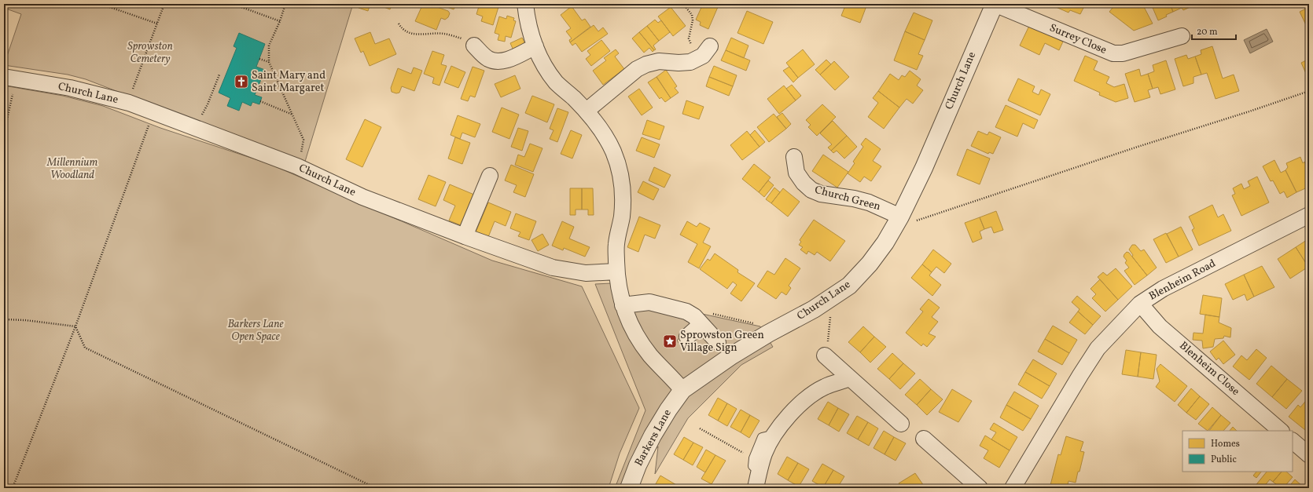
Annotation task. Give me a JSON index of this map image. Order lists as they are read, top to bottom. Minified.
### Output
{"streets":{"street":["Surrey Close","Church Lane","Church Green","Blenheim Road","Blenheim Close","Barkers Lane"]},"crossings":[["Surrey Close","Church Lane"],["Church Lane","Church Green"],["Church Lane","Barkers Lane"],["Blenheim Road","Blenheim Close"]],"parks":["Sprowston Cemetery","Millennium Woodland","Barkers Lane Open Space"],"places":{"church":["Saint Mary and Saint Margaret"],"place":["Sprowston Green Village Sign"]},"legend":["Homes","Public"],"scale_bar":"20 m"}
